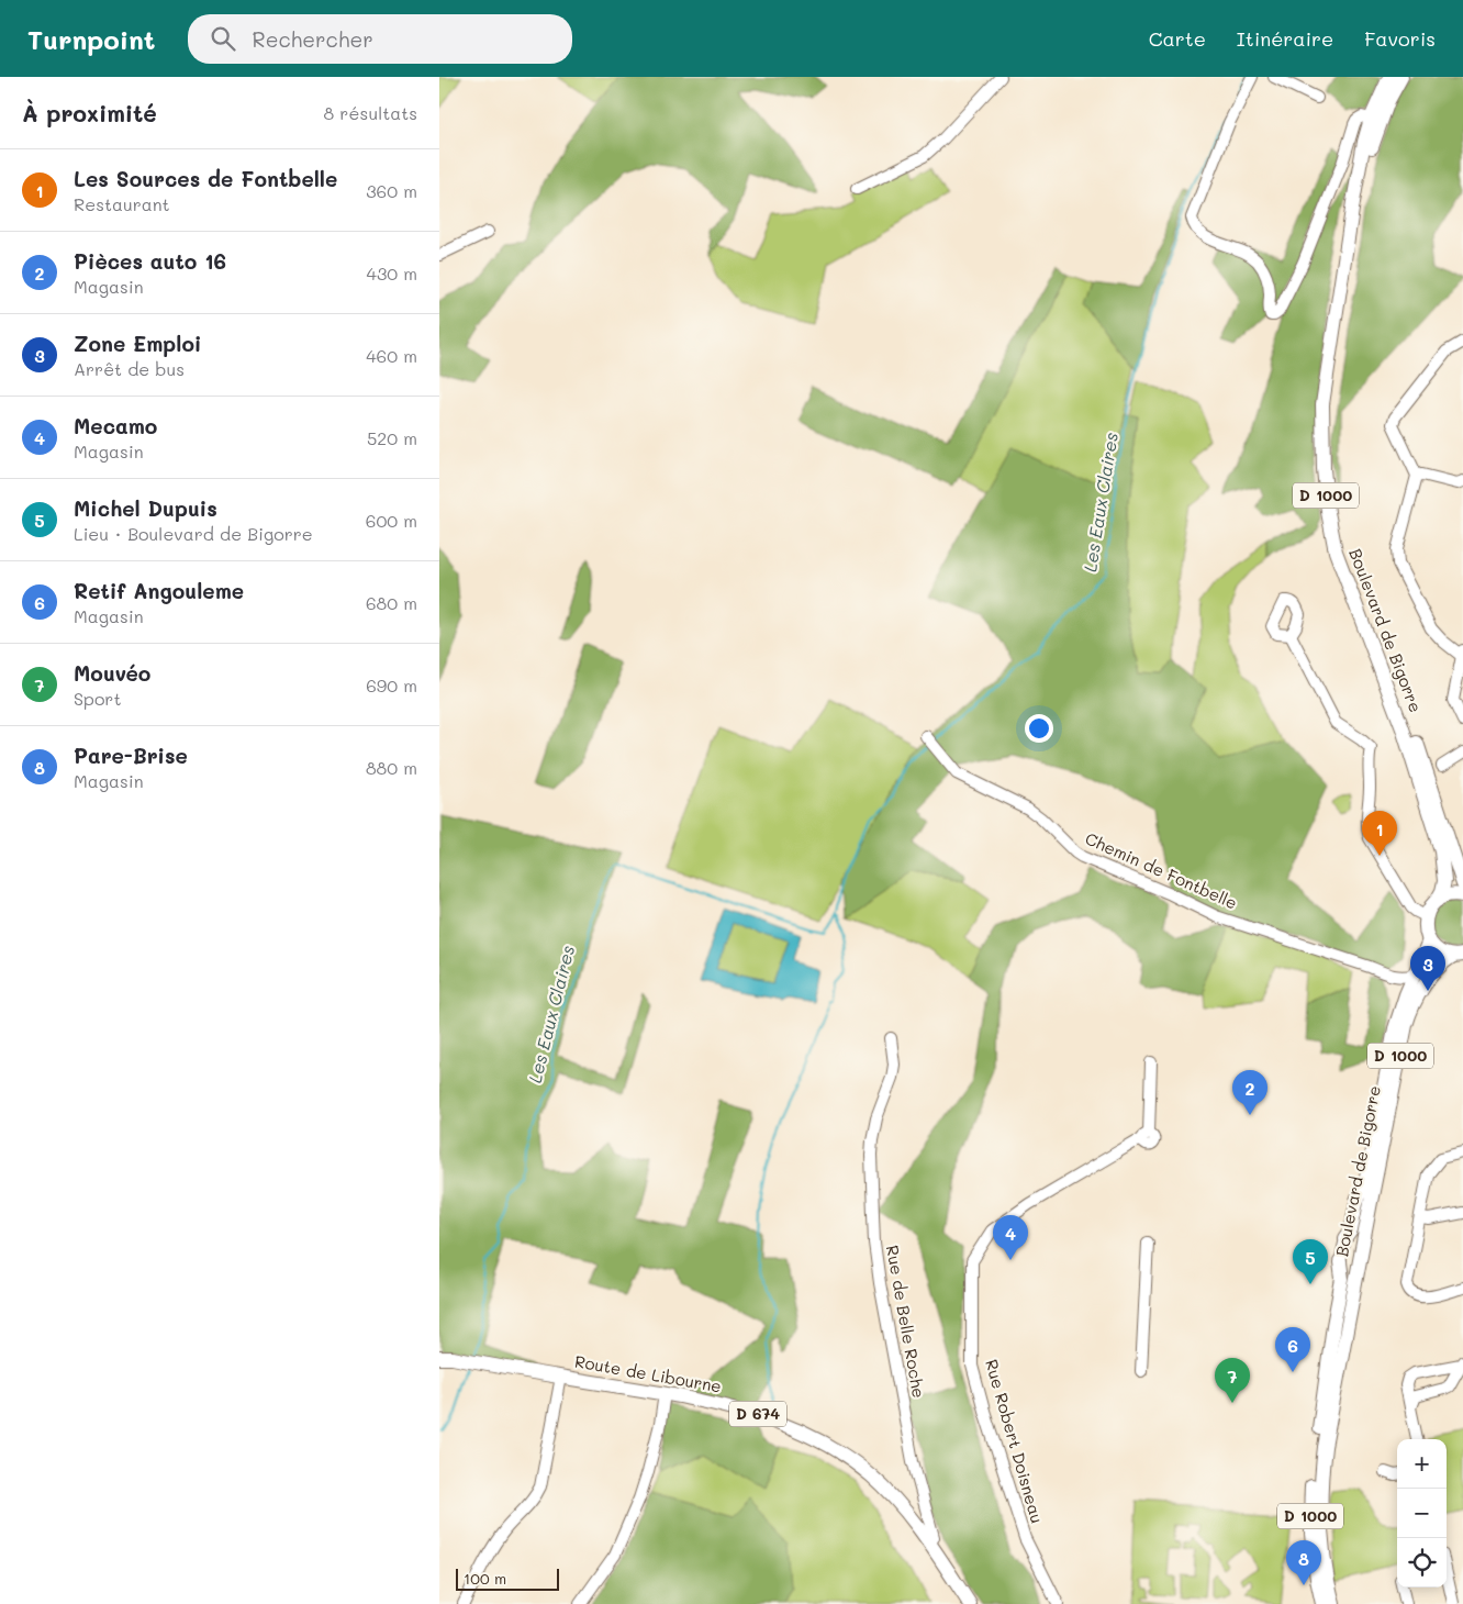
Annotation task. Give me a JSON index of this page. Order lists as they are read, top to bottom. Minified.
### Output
{"streets":{"main road":["D 1000","Boulevard de Bigorre","Route de Libourne","D 674"],"street":["Chemin de Fontbelle","Rue de Belle Roche","Rue Robert Doisneau"]},"crossings":[["D 1000","Boulevard de Bigorre"],["D 1000","Chemin de Fontbelle"],["Rue de Belle Roche","Route de Libourne"]],"water":["Les Eaux Claires"],"scale_bar":"100 m","page":{"header":"Turnpoint","search":"Rechercher","nav":["Carte","Itinéraire","Favoris"],"heading":["À proximité","8 résultats"],"list":[{"mark":"1","name":"Les Sources de Fontbelle","note":"Restaurant","value":"360 m"},{"mark":"2","name":"Pièces auto 16","note":"Magasin","value":"430 m"},{"mark":"3","name":"Zone Emploi","note":"Arrêt de bus","value":"460 m"},{"mark":"4","name":"Mecamo","note":"Magasin","value":"520 m"},{"mark":"5","name":"Michel Dupuis","note":"Lieu · Boulevard de Bigorre","value":"600 m"},{"mark":"6","name":"Retif Angouleme","note":"Magasin","value":"680 m"},{"mark":"7","name":"Mouvéo","note":"Sport","value":"690 m"},{"mark":"8","name":"Pare-Brise","note":"Magasin","value":"880 m"}],"pins":["1","3","2","4","5","6","7","8"],"map_buttons":["+","−"],"scale":"100 m"}}
